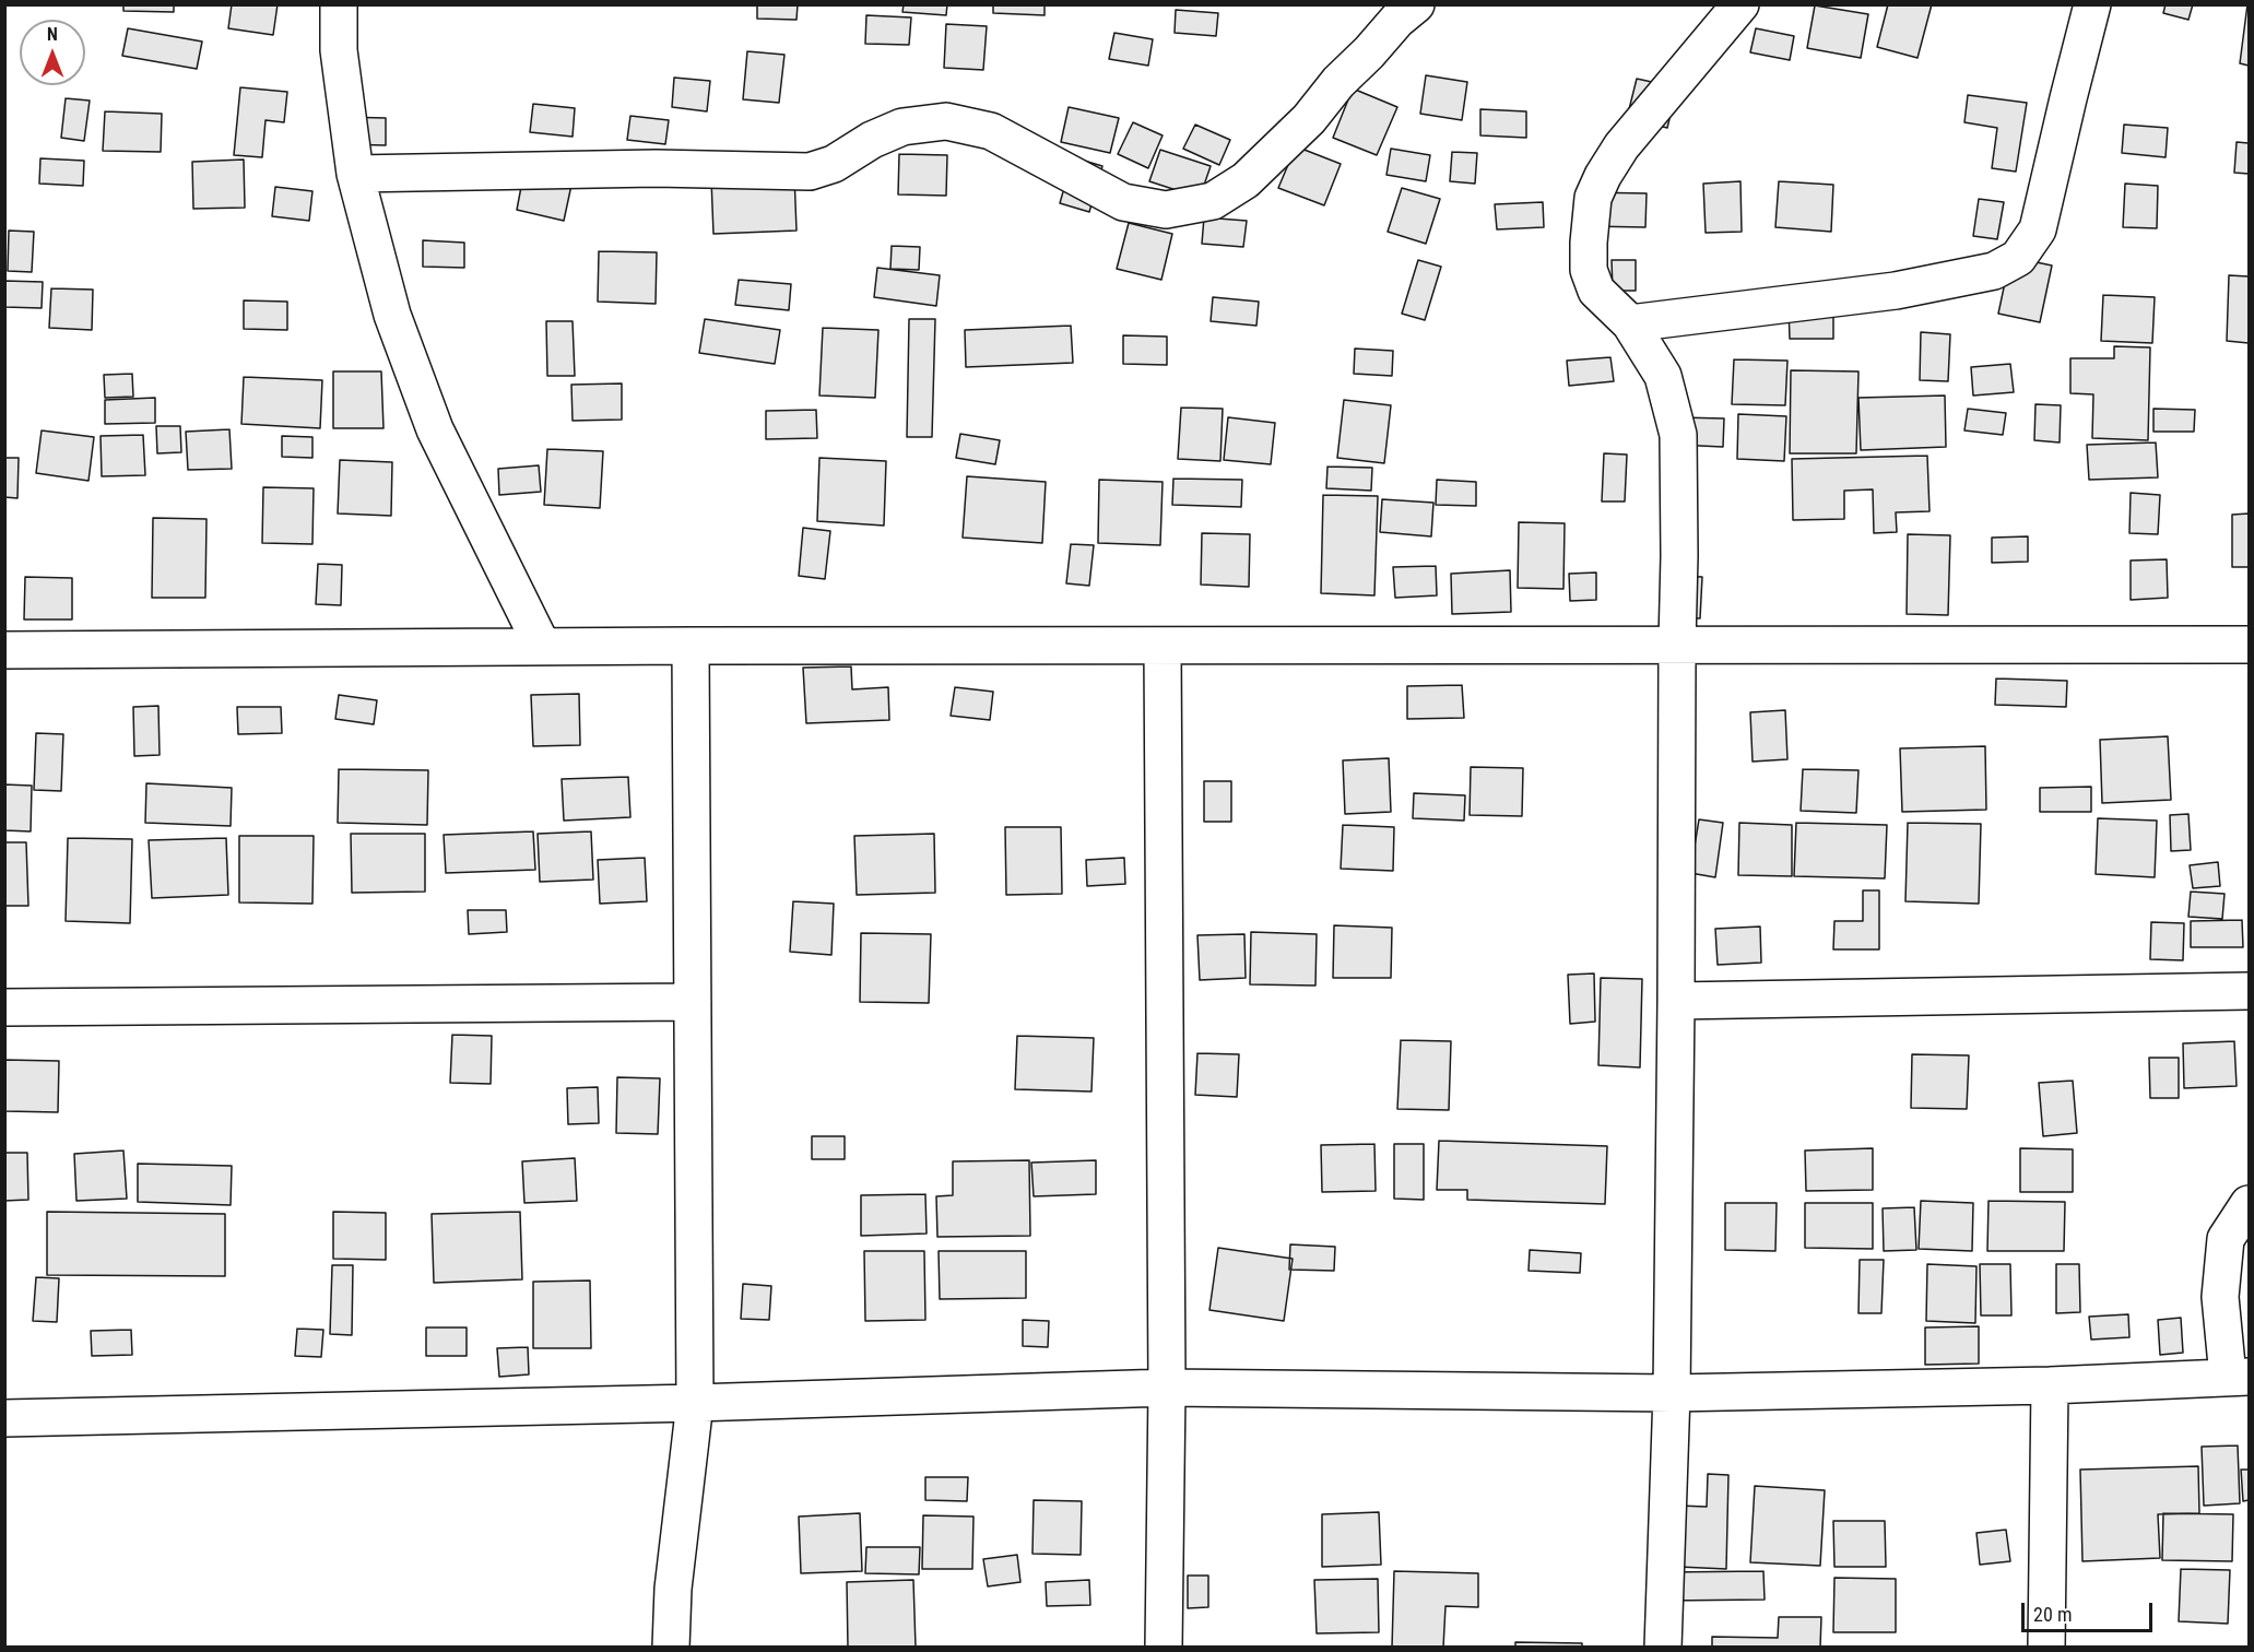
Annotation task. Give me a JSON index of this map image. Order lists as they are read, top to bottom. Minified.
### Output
{"scale_bar":"20 m","north":"top"}
